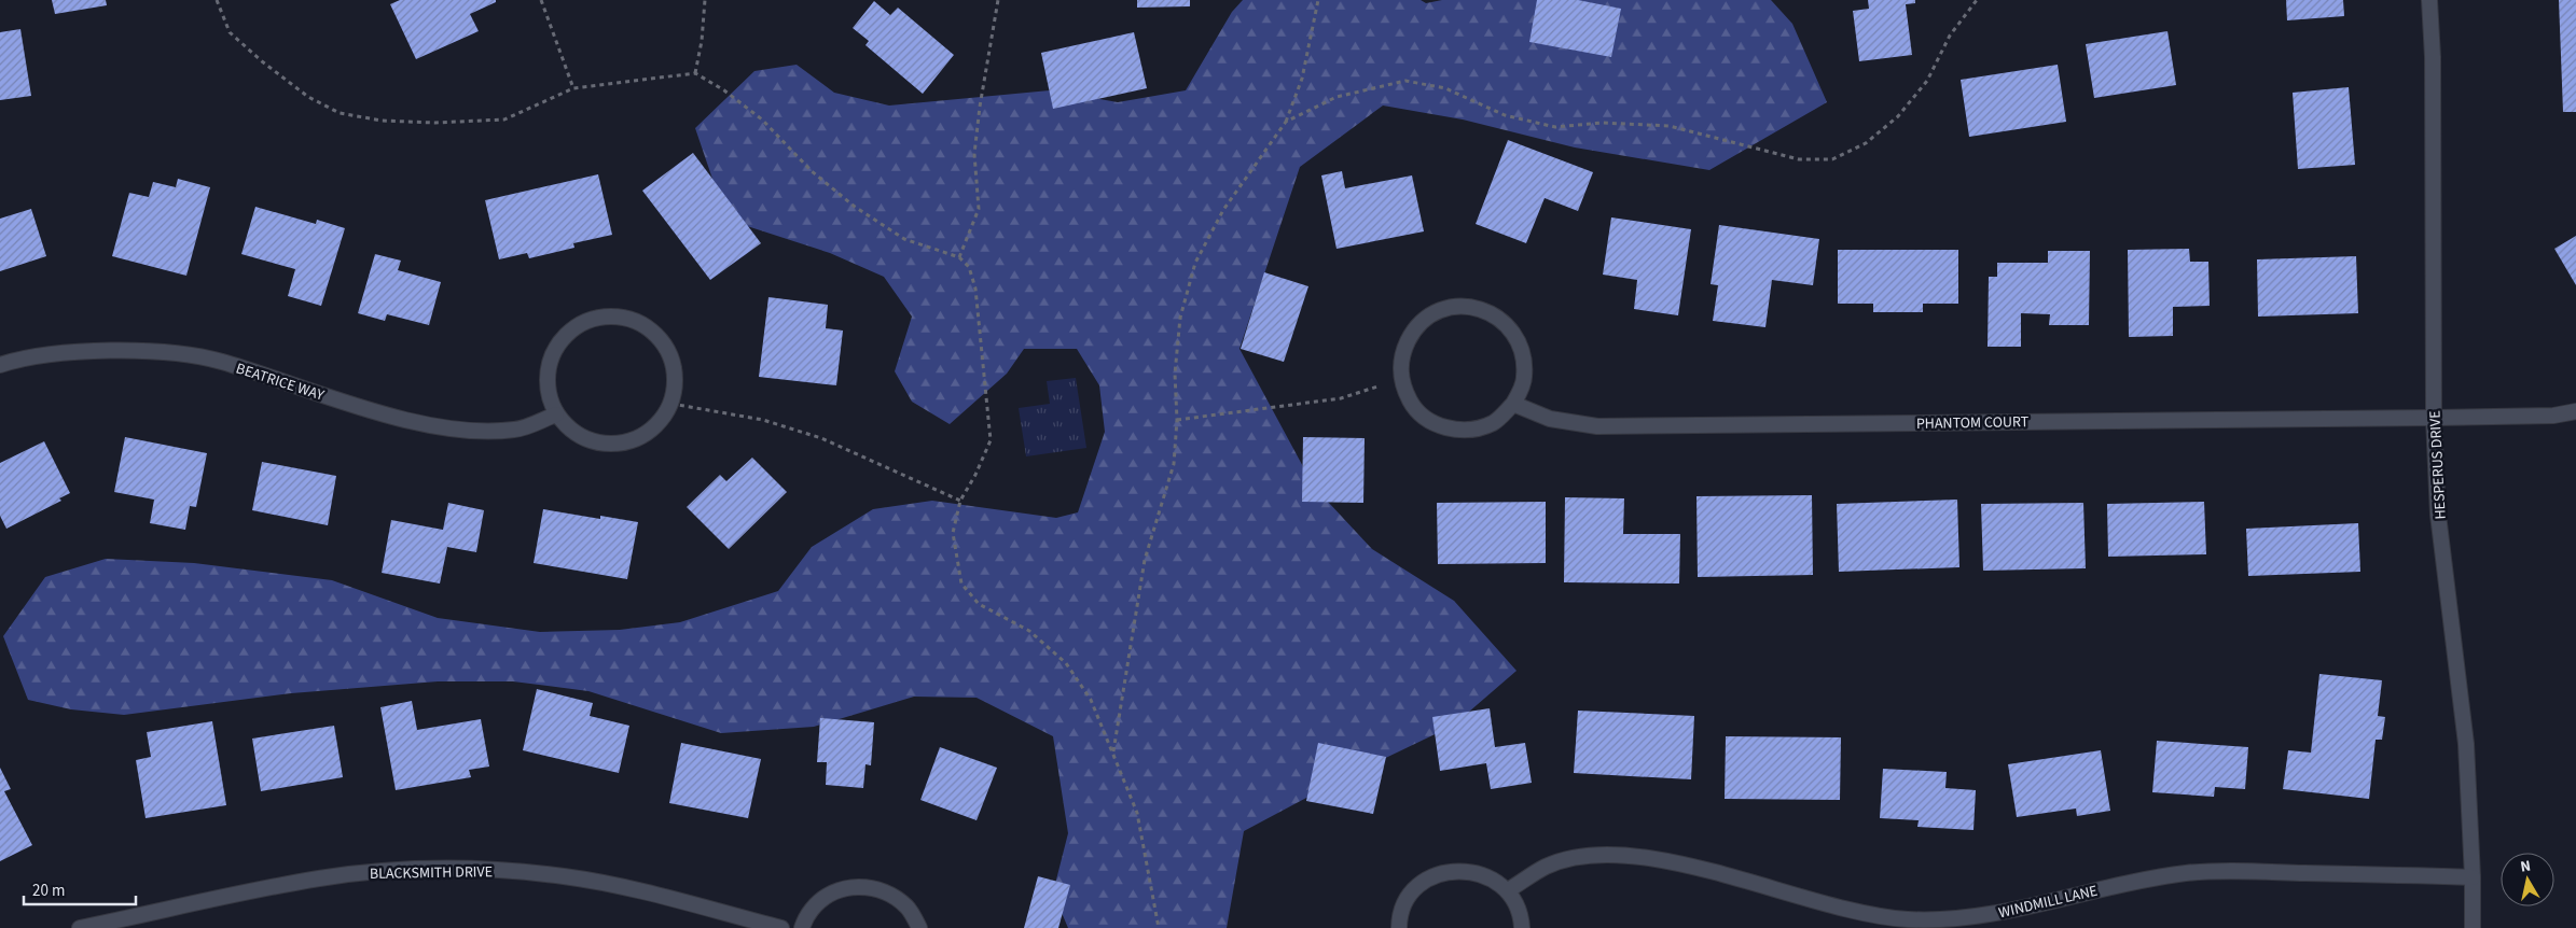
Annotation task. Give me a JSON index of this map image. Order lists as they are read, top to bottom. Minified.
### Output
{"streets":{"street":["BEATRICE WAY","PHANTOM COURT","HESPERUS DRIVE","BLACKSMITH DRIVE","WINDMILL LANE"]},"crossings":[["PHANTOM COURT","HESPERUS DRIVE"],["HESPERUS DRIVE","WINDMILL LANE"]],"scale_bar":"20 m","north":"top"}
